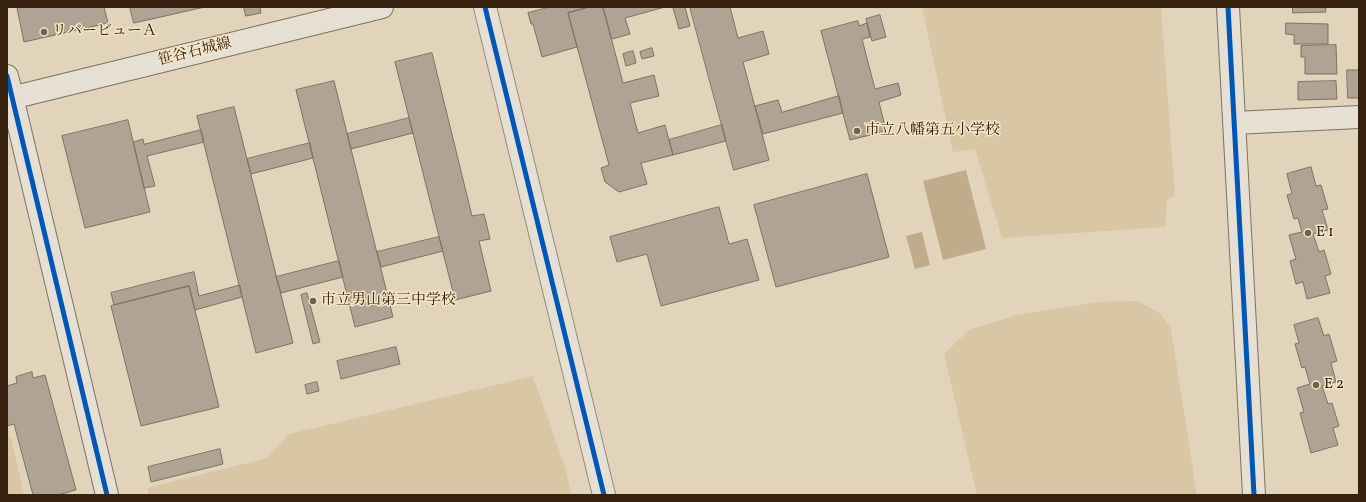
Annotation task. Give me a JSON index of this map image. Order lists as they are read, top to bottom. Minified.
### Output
{"streets":{"street":["笹谷石城線"]},"places":["リバービューＡ","市立八幡第五小学校","E 1","市立男山第三中学校","E 2"]}
